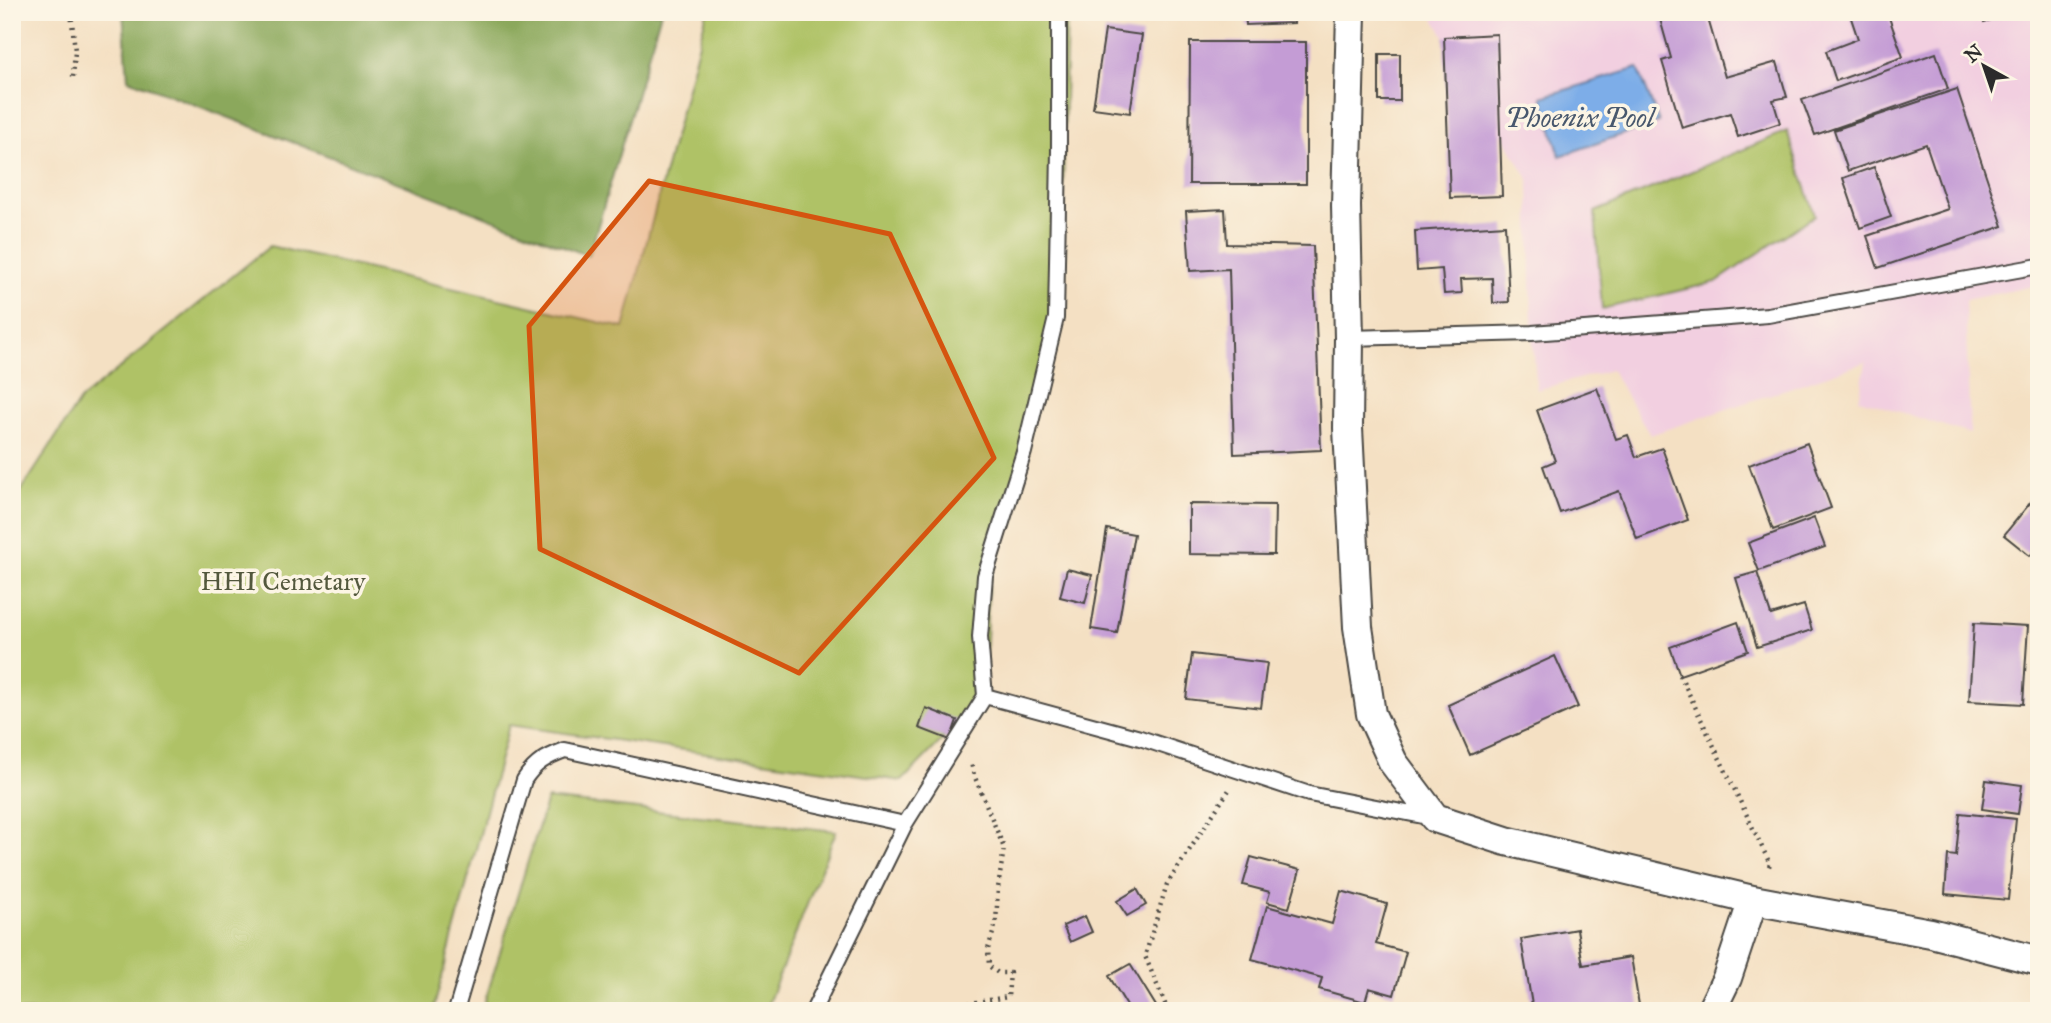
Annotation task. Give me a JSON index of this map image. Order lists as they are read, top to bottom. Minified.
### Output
{"water":["Phoenix Pool"],"parks":["HHI Cemetary"],"north":"top left"}
